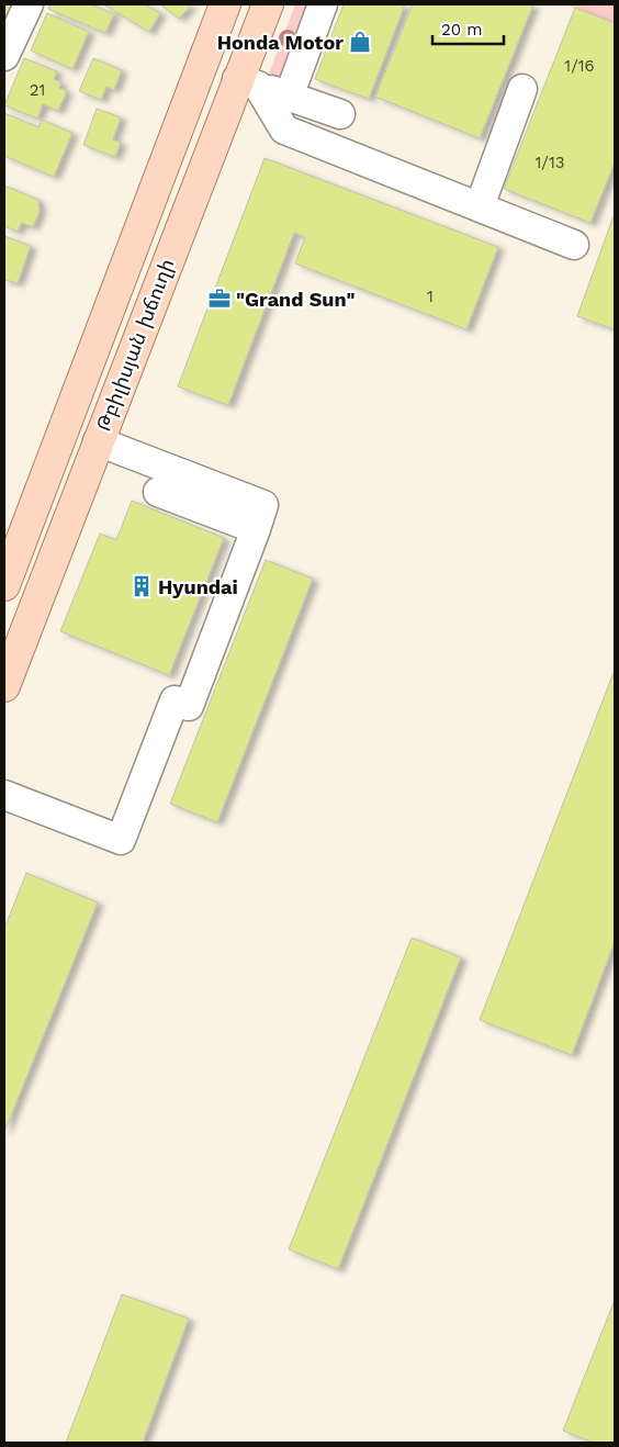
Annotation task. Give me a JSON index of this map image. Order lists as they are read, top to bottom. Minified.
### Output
{"streets":{"main road":["Թբիլիսյան խճուղի"]},"places":{"shop":["Honda Motor"],"office":["\"Grand Sun\""],"building":["Hyundai"]},"house_numbers":["1/16","21","1/13","1"],"scale_bar":"20 m"}
